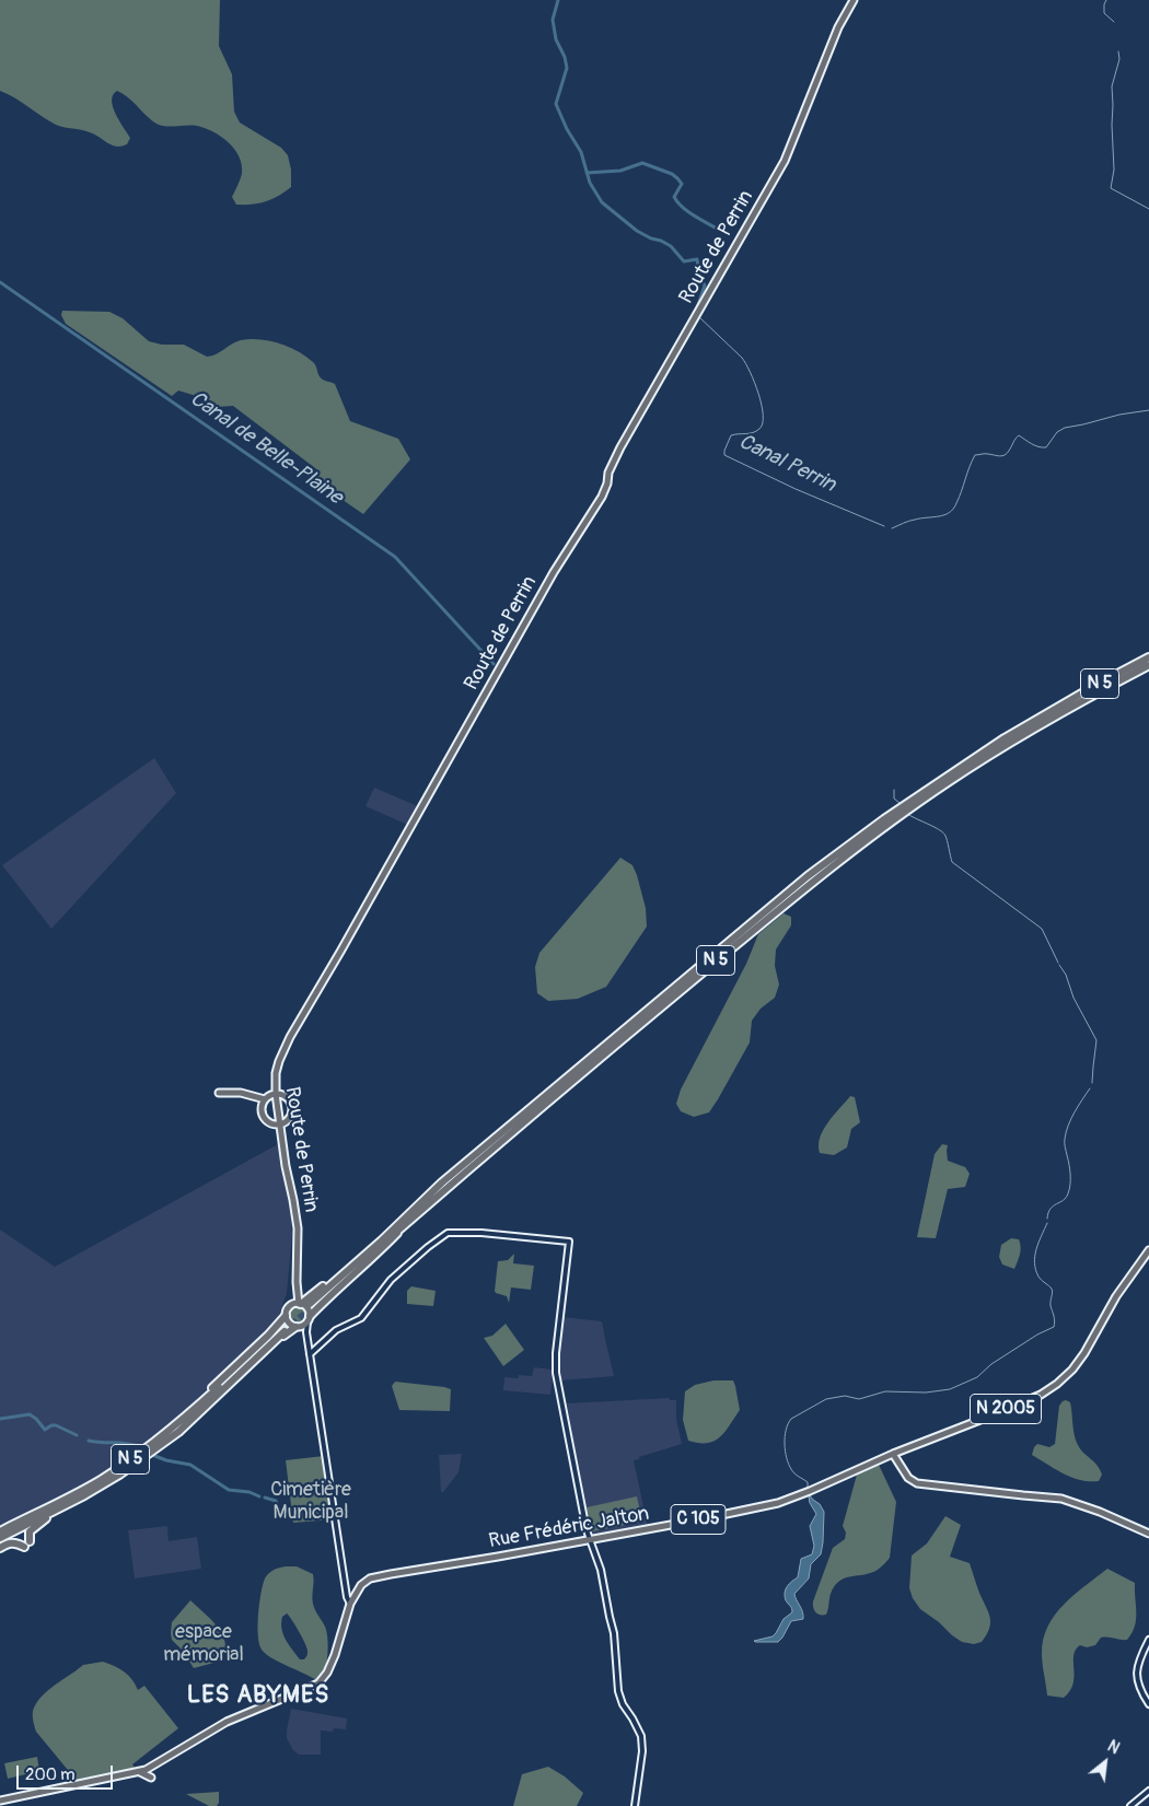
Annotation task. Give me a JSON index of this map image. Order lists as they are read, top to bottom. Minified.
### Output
{"streets":{"highway":["N 5"],"main road":["Route de Perrin","N 2005","C 105","Rue Frédéric Jalton"]},"crossings":[["N 2005","Rue Frédéric Jalton"]],"districts":["LES ABYMES"],"water":["Canal de Belle-Plaine","Canal Perrin"],"parks":["Cimetière Municipal","espace mémorial"],"scale_bar":"200 m","north":"top right"}
